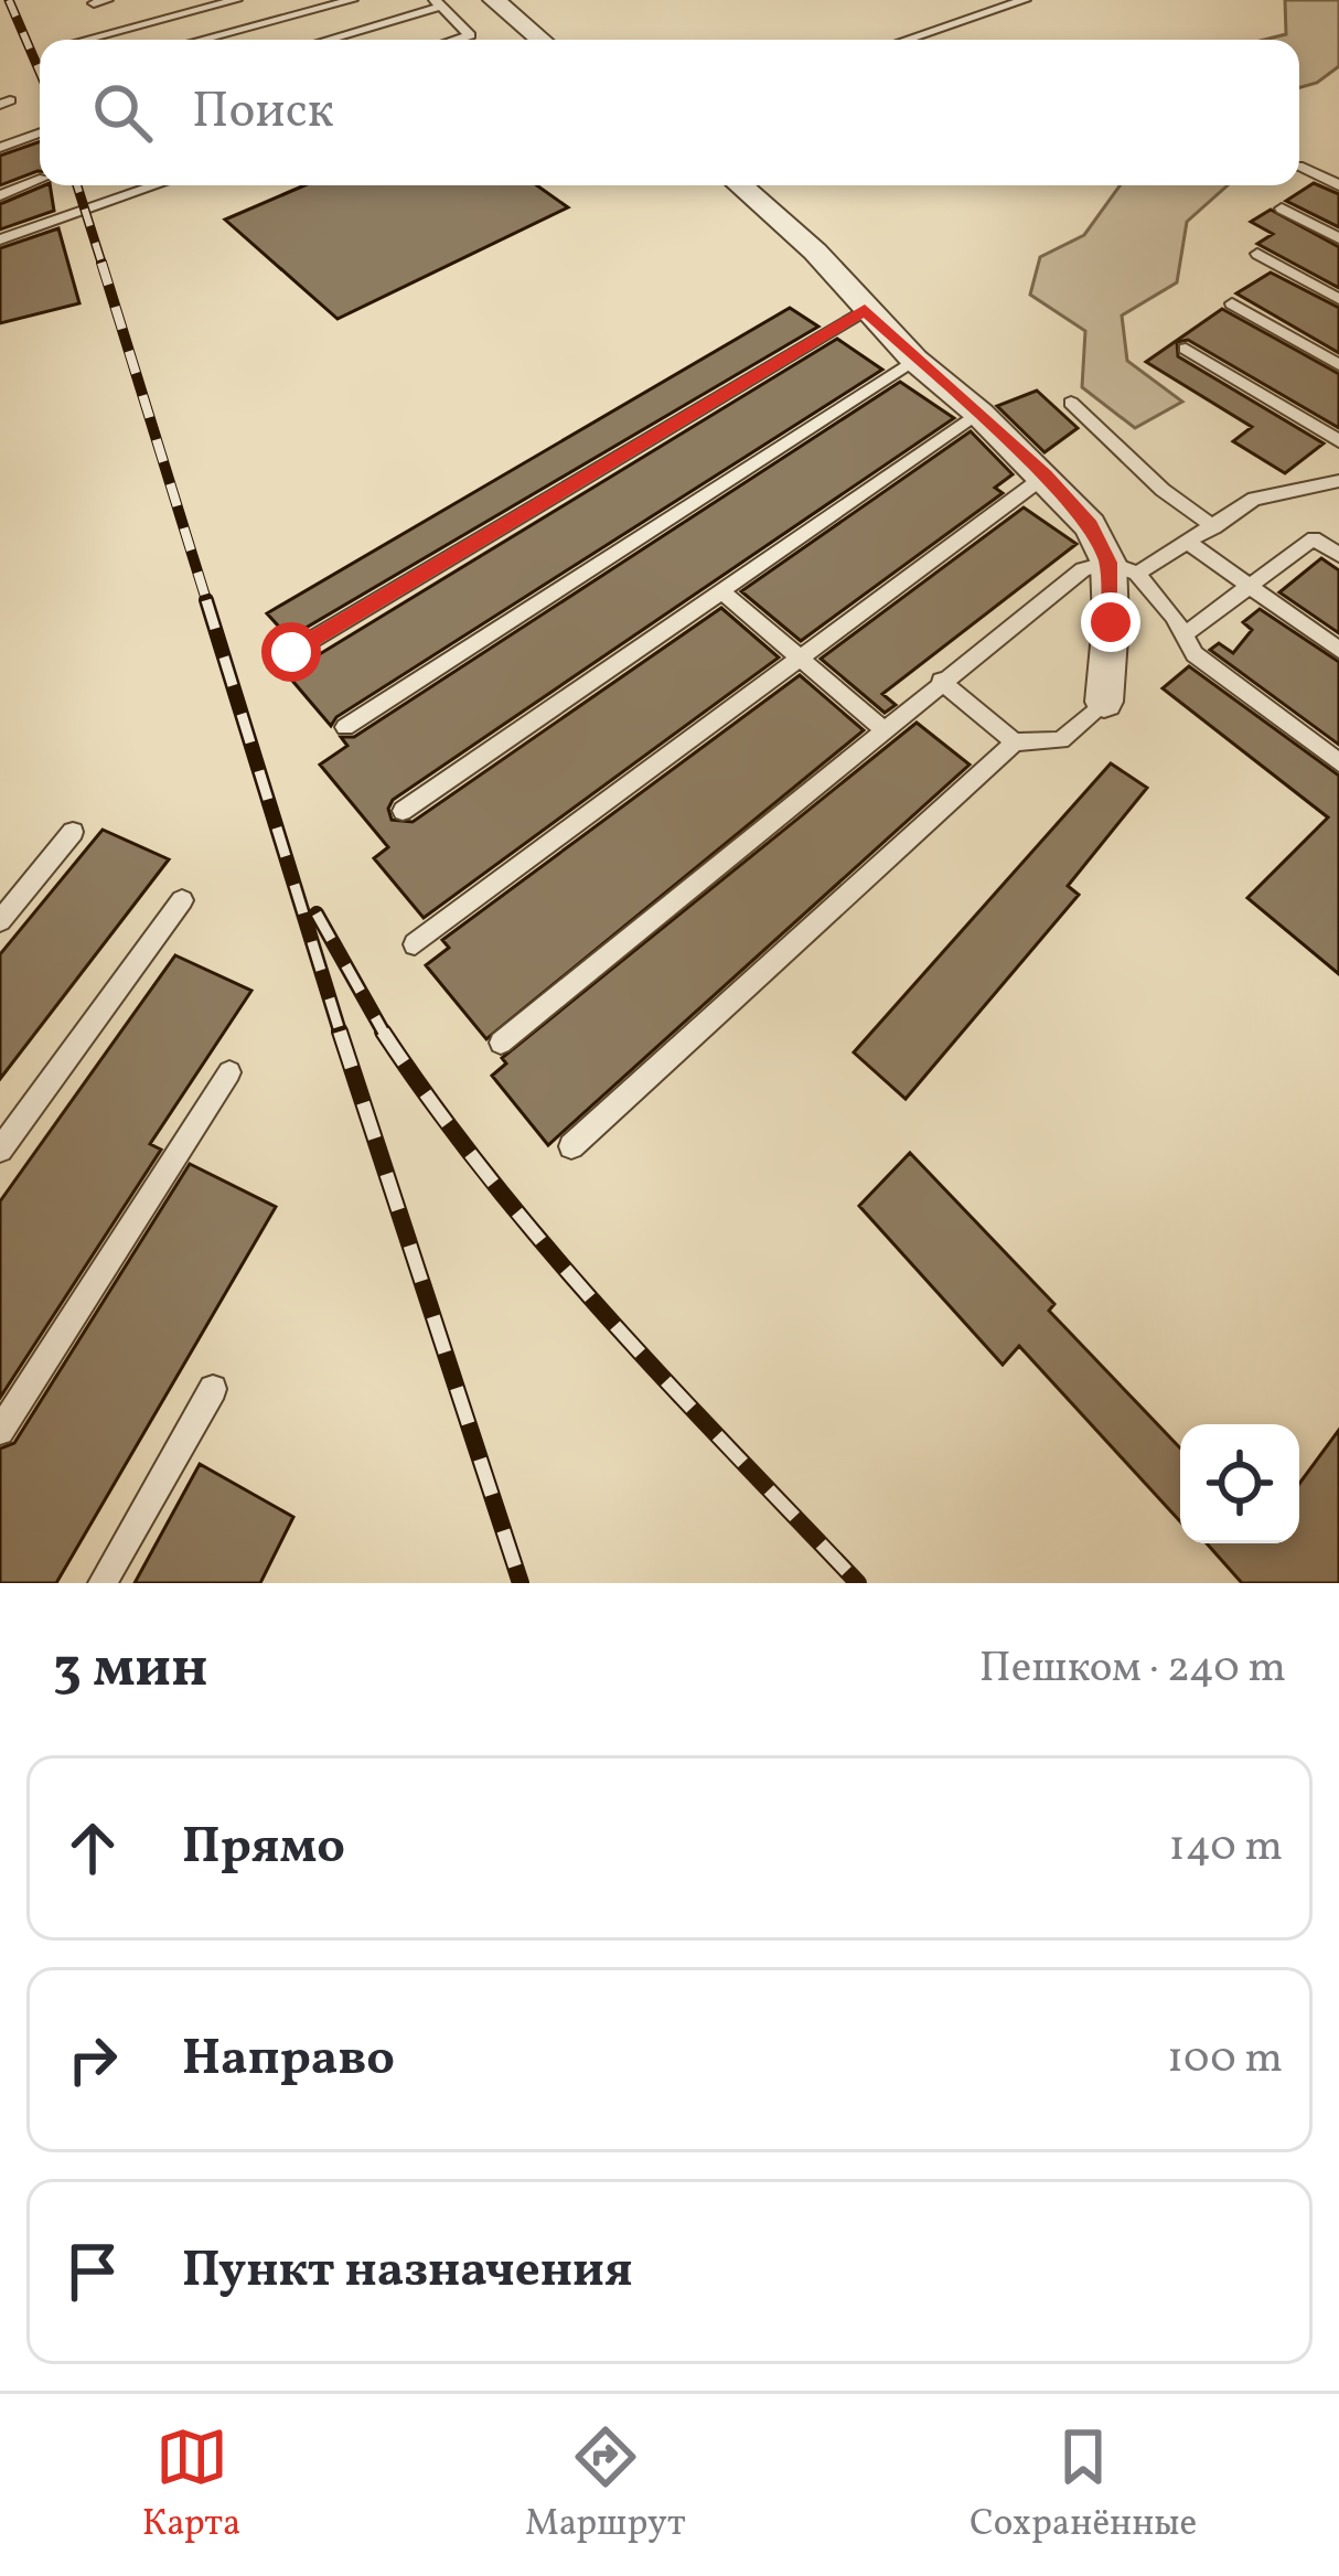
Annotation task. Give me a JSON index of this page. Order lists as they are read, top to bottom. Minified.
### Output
{"page":{"search":"Поиск","heading":["3 мин","Пешком · 240 m"],"list":[["Прямо","140 m"],["Направо","100 m"],"Пункт назначения"],"nav":["Карта","Маршрут","Сохранённые"]}}
